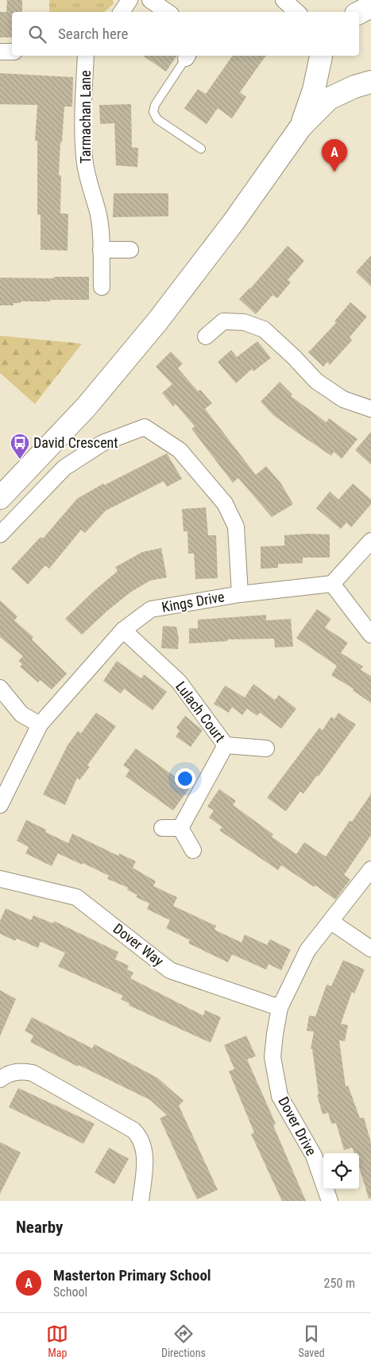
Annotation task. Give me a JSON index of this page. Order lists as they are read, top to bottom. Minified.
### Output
{"streets":{"street":["Tarmachan Lane","Kings Drive","Lulach Court","Dover Way","Dover Drive"]},"crossings":[["Kings Drive","Lulach Court"],["Dover Way","Dover Drive"]],"places":{"bus stop":["David Crescent"]},"page":{"search":"Search here","pins":"A","heading":"Nearby","list":[{"mark":"A","name":"Masterton Primary School","note":"School","value":"250 m"}],"nav":["Map","Directions","Saved"]}}
